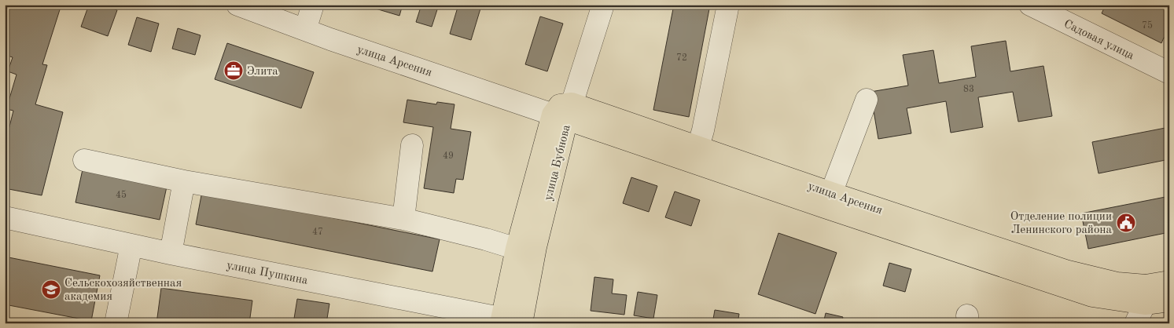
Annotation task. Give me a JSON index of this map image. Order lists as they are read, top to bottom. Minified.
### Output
{"streets":{"main road":["улица Арсения","улица Бубнова"],"street":["Садовая улица","улица Пушкина"]},"crossings":[["улица Арсения","улица Бубнова"],["улица Бубнова","улица Пушкина"]],"places":{"office":["Элита"],"public building":["Отделение полиции Ленинского района"],"school or university":["Сельскохозяйственная академия"]},"house_numbers":["75","72","83","49","45","47"]}
